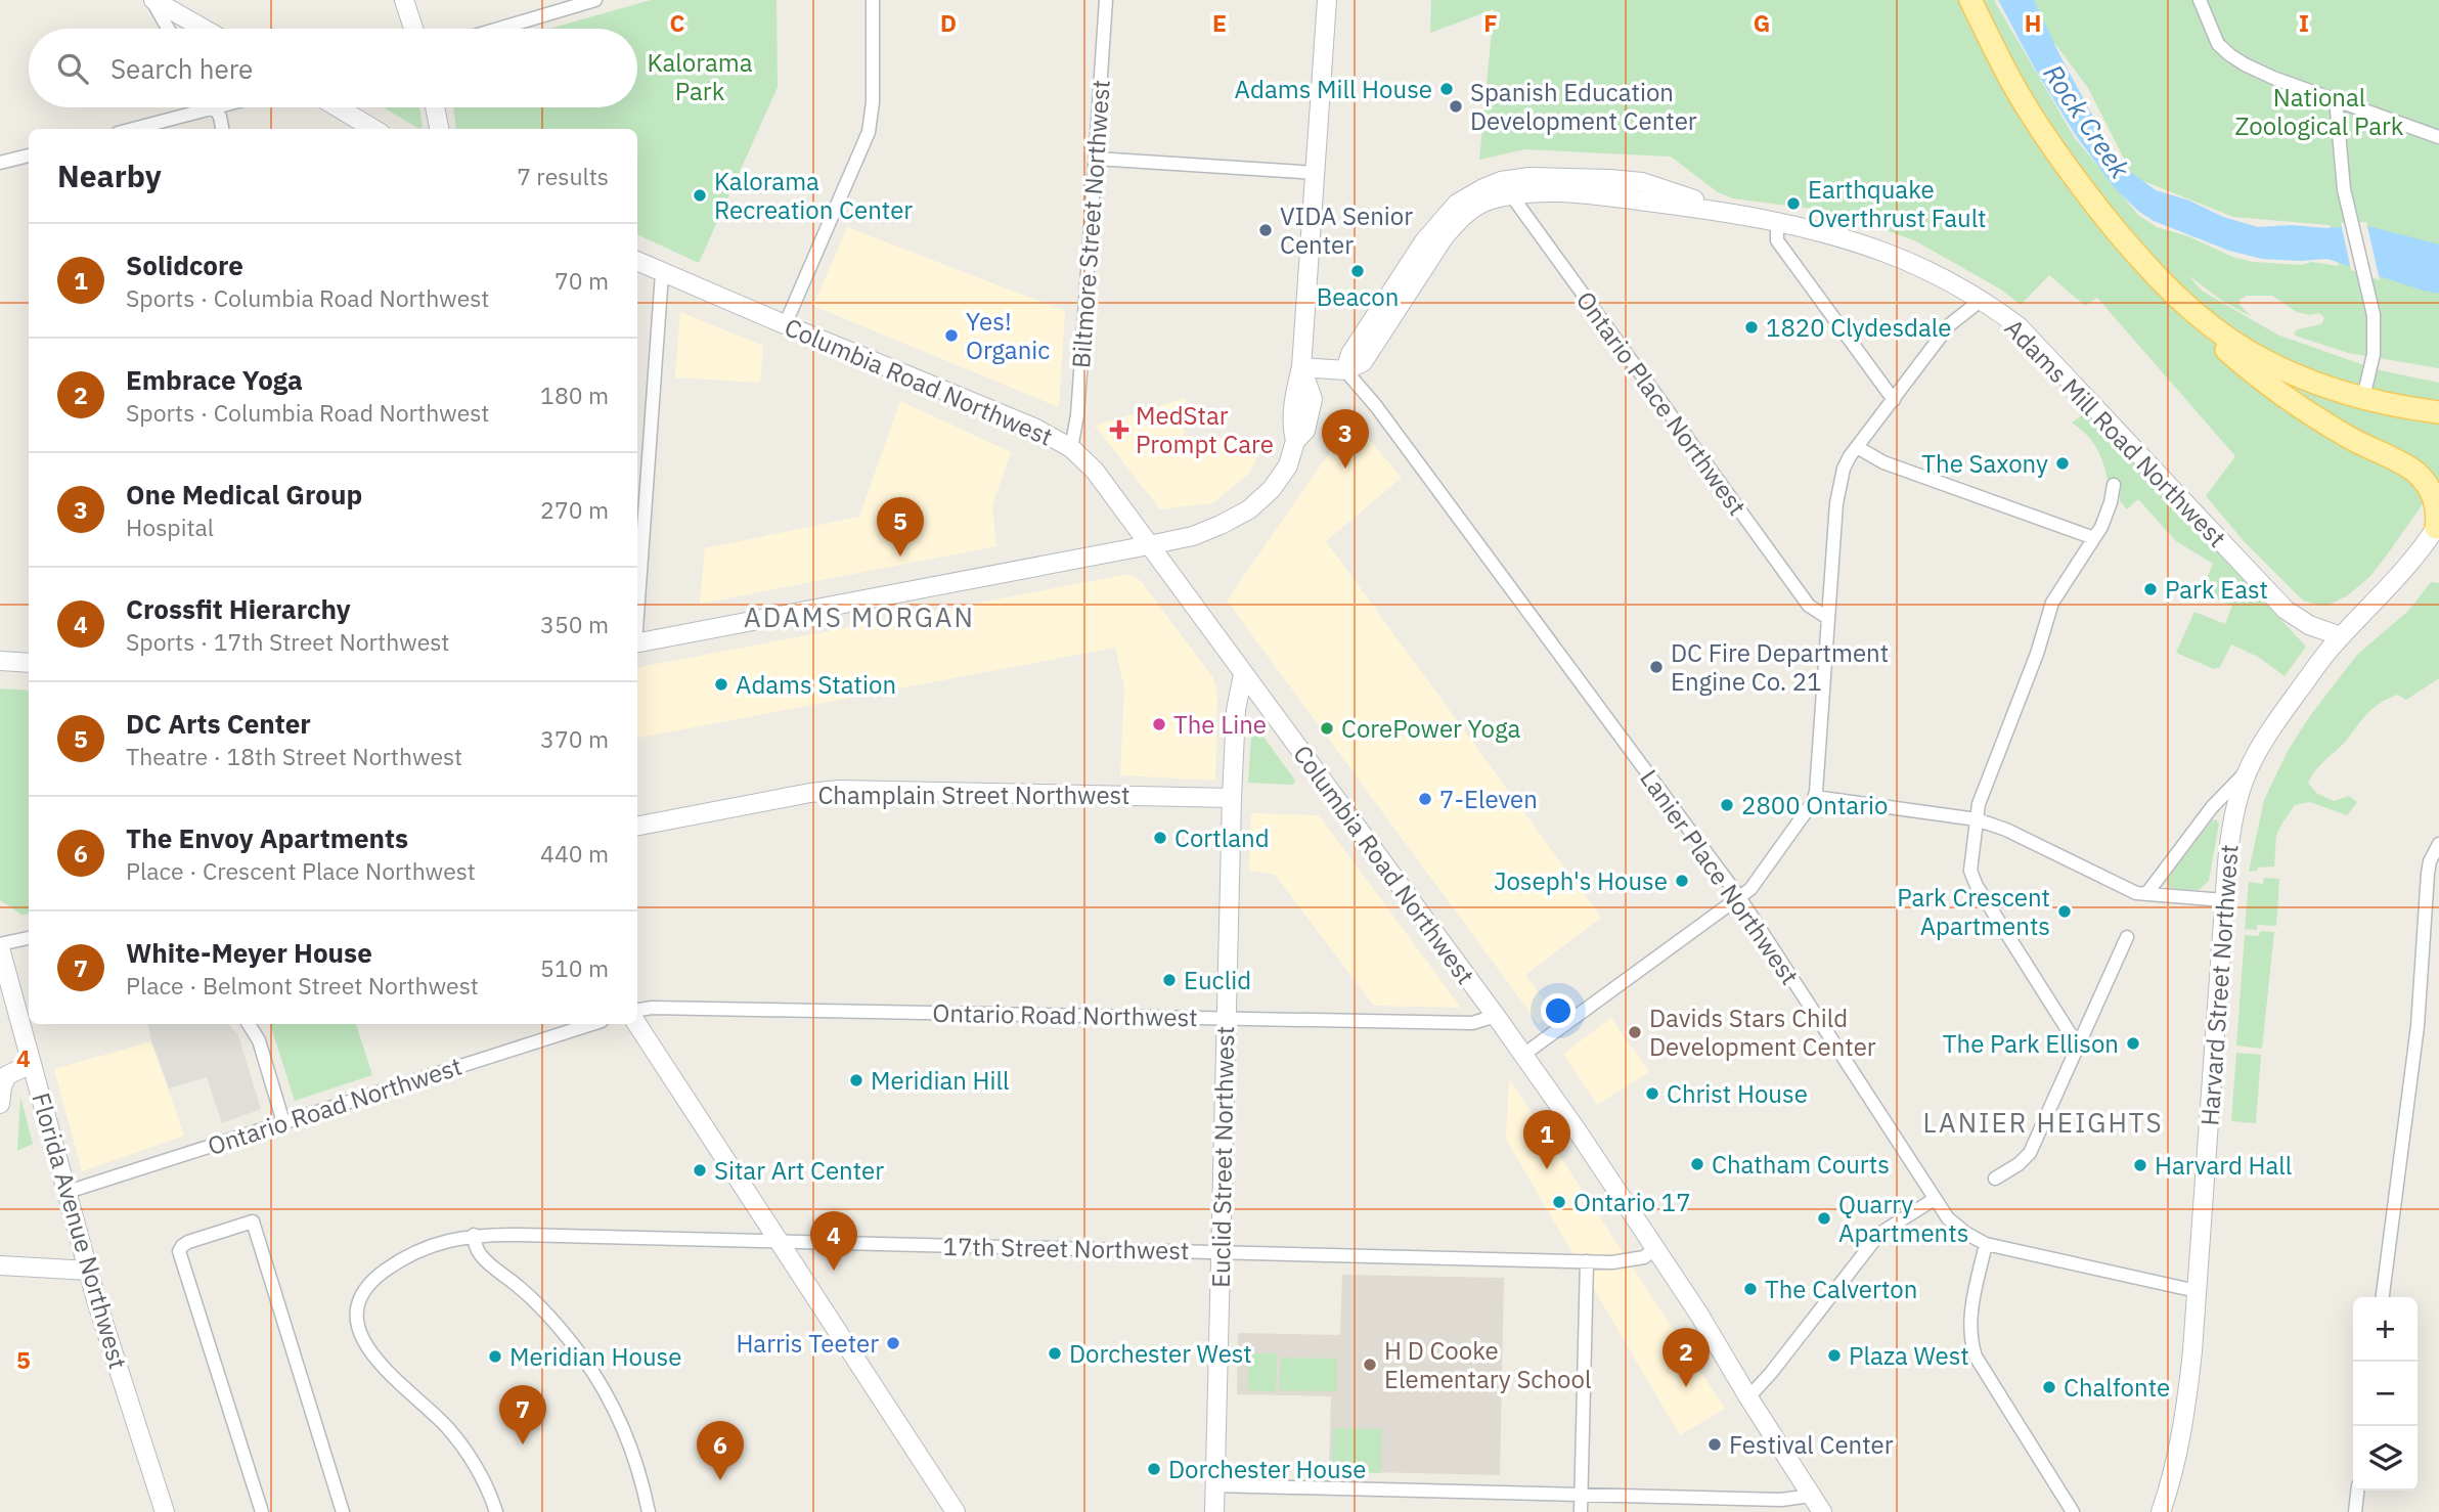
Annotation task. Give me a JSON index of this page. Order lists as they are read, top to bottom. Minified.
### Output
{"streets":{"street":["Biltmore Street Northwest","Columbia Road Northwest","Ontario Place Northwest","Adams Mill Road Northwest","Champlain Street Northwest","Lanier Place Northwest","Harvard Street Northwest","Ontario Road Northwest","Euclid Street Northwest","Florida Avenue Northwest","17th Street Northwest"]},"crossings":[["Biltmore Street Northwest","Columbia Road Northwest"],["Columbia Road Northwest","Ontario Road Northwest"],["Columbia Road Northwest","Euclid Street Northwest"],["Columbia Road Northwest","17th Street Northwest"],["Ontario Place Northwest","Adams Mill Road Northwest"],["Adams Mill Road Northwest","Lanier Place Northwest"],["Adams Mill Road Northwest","Harvard Street Northwest"],["Champlain Street Northwest","Euclid Street Northwest"],["Lanier Place Northwest","Harvard Street Northwest"],["Ontario Road Northwest","Euclid Street Northwest"],["Ontario Road Northwest","Florida Avenue Northwest"],["Euclid Street Northwest","17th Street Northwest"]],"districts":["ADAMS MORGAN","LANIER HEIGHTS"],"water":["Rock Creek"],"parks":["Kalorama Park","National Zoological Park"],"places":{"other":["Adams Mill House","Spanish Education Development Center","Kalorama Recreation Center","Earthquake Overthrust Fault","VIDA Senior Center","Beacon","1820 Clydesdale","Yes! Organic","The Saxony","Park East","DC Fire Department Engine Co. 21","Adams Station","The Line","CorePower Yoga","7-Eleven","2800 Ontario","Cortland","Joseph's House","Park Crescent Apartments","Euclid","Davids Stars Child Development Center","The Park Ellison","Meridian Hill","Christ House","Chatham Courts","Harvard Hall","Sitar Art Center","Ontario 17","Quarry Apartments","The Calverton","Harris Teeter","Dorchester West","Plaza West","Meridian House","H D Cooke Elementary School","Chalfonte","Festival Center","Dorchester House"],"health":["MedStar Prompt Care"]},"page":{"search":"Search here","heading":["Nearby","7 results"],"list":[{"mark":"1","name":"Solidcore","note":"Sports · Columbia Road Northwest","value":"70 m"},{"mark":"2","name":"Embrace Yoga","note":"Sports · Columbia Road Northwest","value":"180 m"},{"mark":"3","name":"One Medical Group","note":"Hospital","value":"270 m"},{"mark":"4","name":"Crossfit Hierarchy","note":"Sports · 17th Street Northwest","value":"350 m"},{"mark":"5","name":"DC Arts Center","note":"Theatre · 18th Street Northwest","value":"370 m"},{"mark":"6","name":"The Envoy Apartments","note":"Place · Crescent Place Northwest","value":"440 m"},{"mark":"7","name":"White-Meyer House","note":"Place · Belmont Street Northwest","value":"510 m"}],"pins":["3","5","1","4","2","7","6"],"map_buttons":["+","−"]},"grid":{"columns":["C","D","E","F","G","H","I"],"rows":["4","5"]}}
